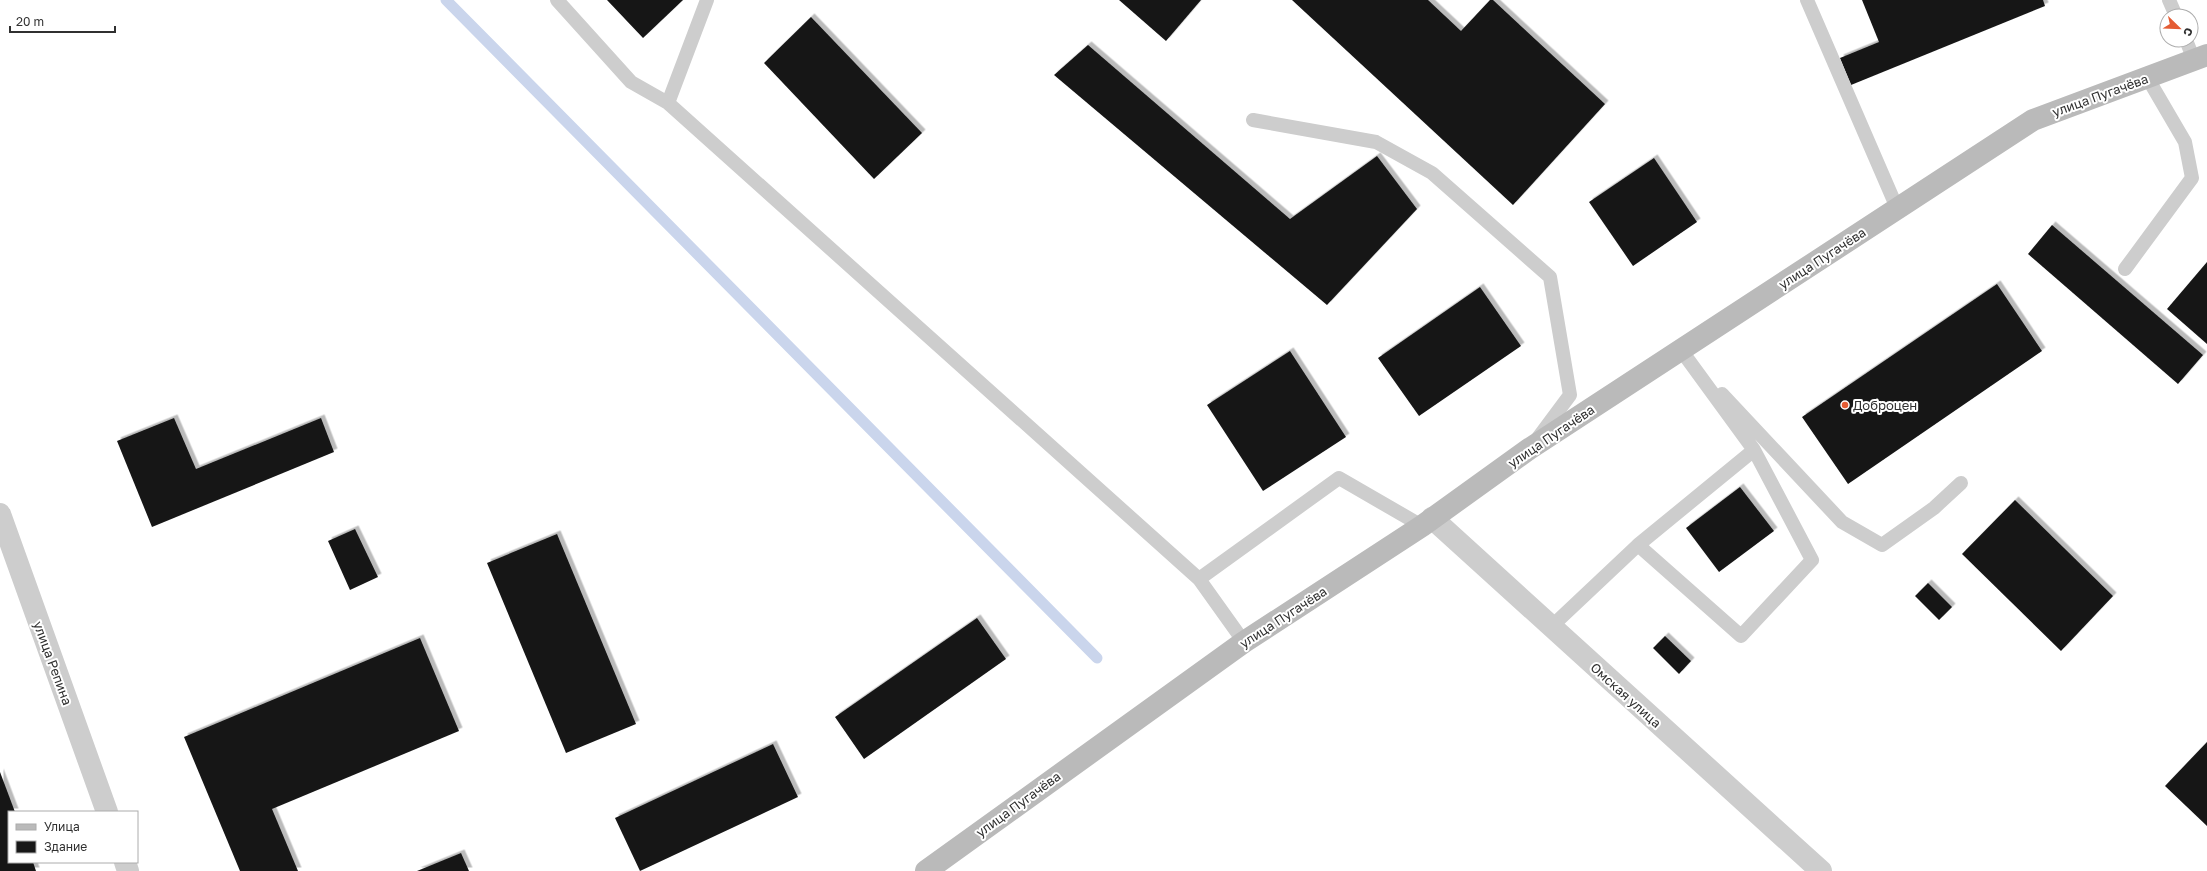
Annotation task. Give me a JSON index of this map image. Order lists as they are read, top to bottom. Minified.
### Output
{"streets":{"main road":["улица Пугачёва"],"street":["улица Репина","Омская улица"]},"crossings":[["улица Пугачёва","Омская улица"]],"places":["Доброцен"],"legend":["Улица","Здание"],"scale_bar":"20 m","north":"bottom right"}
